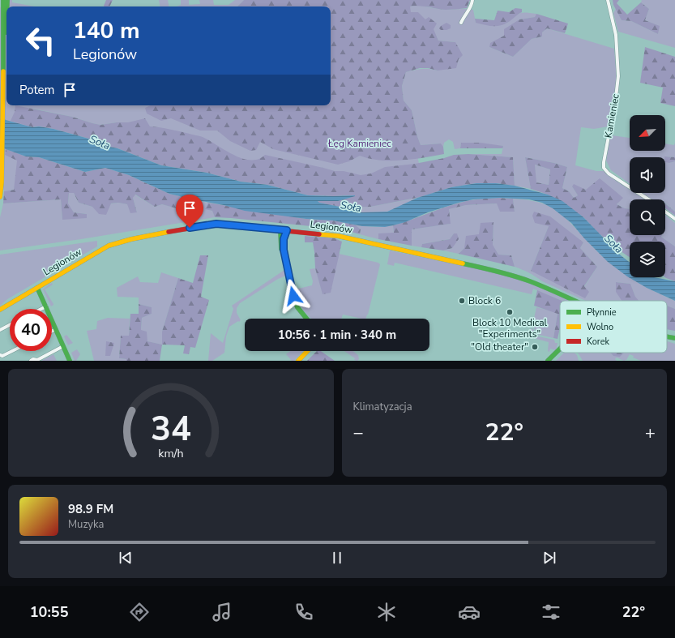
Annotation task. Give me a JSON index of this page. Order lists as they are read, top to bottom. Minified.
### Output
{"streets":{"main road":["Legionów"],"street":["Kamieniec"]},"water":["Soła"],"parks":["Łęg Kamieniec"],"places":["Block 6","Block 10 Medical \"Experiments\"","\"Old theater\""],"legend":["Płynnie","Wolno","Korek"],"north":"bottom left","page":{"turn":["140 m","Legionów"],"then":"Potem","limit":"40","trip":"10:56 · 1 min · 340 m","tile":"Klimatyzacja","heat":["−","22°","+"],"song":["98.9 FM","Muzyka"],"tabs":["10:55","22°"],"gauge":["34","km/h"]}}
